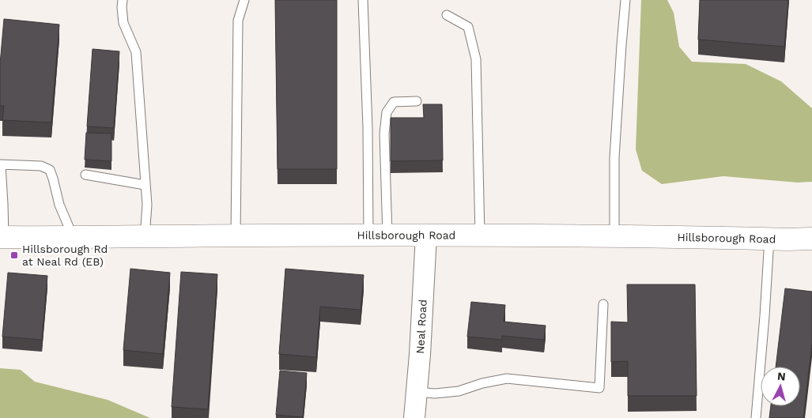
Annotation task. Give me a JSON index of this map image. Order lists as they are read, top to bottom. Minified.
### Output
{"streets":{"main road":["Hillsborough Road"],"street":["Neal Road"]},"crossings":[["Hillsborough Road","Neal Road"]],"places":{"transit":["Hillsborough Rd at Neal Rd (EB)"]},"north":"top"}
